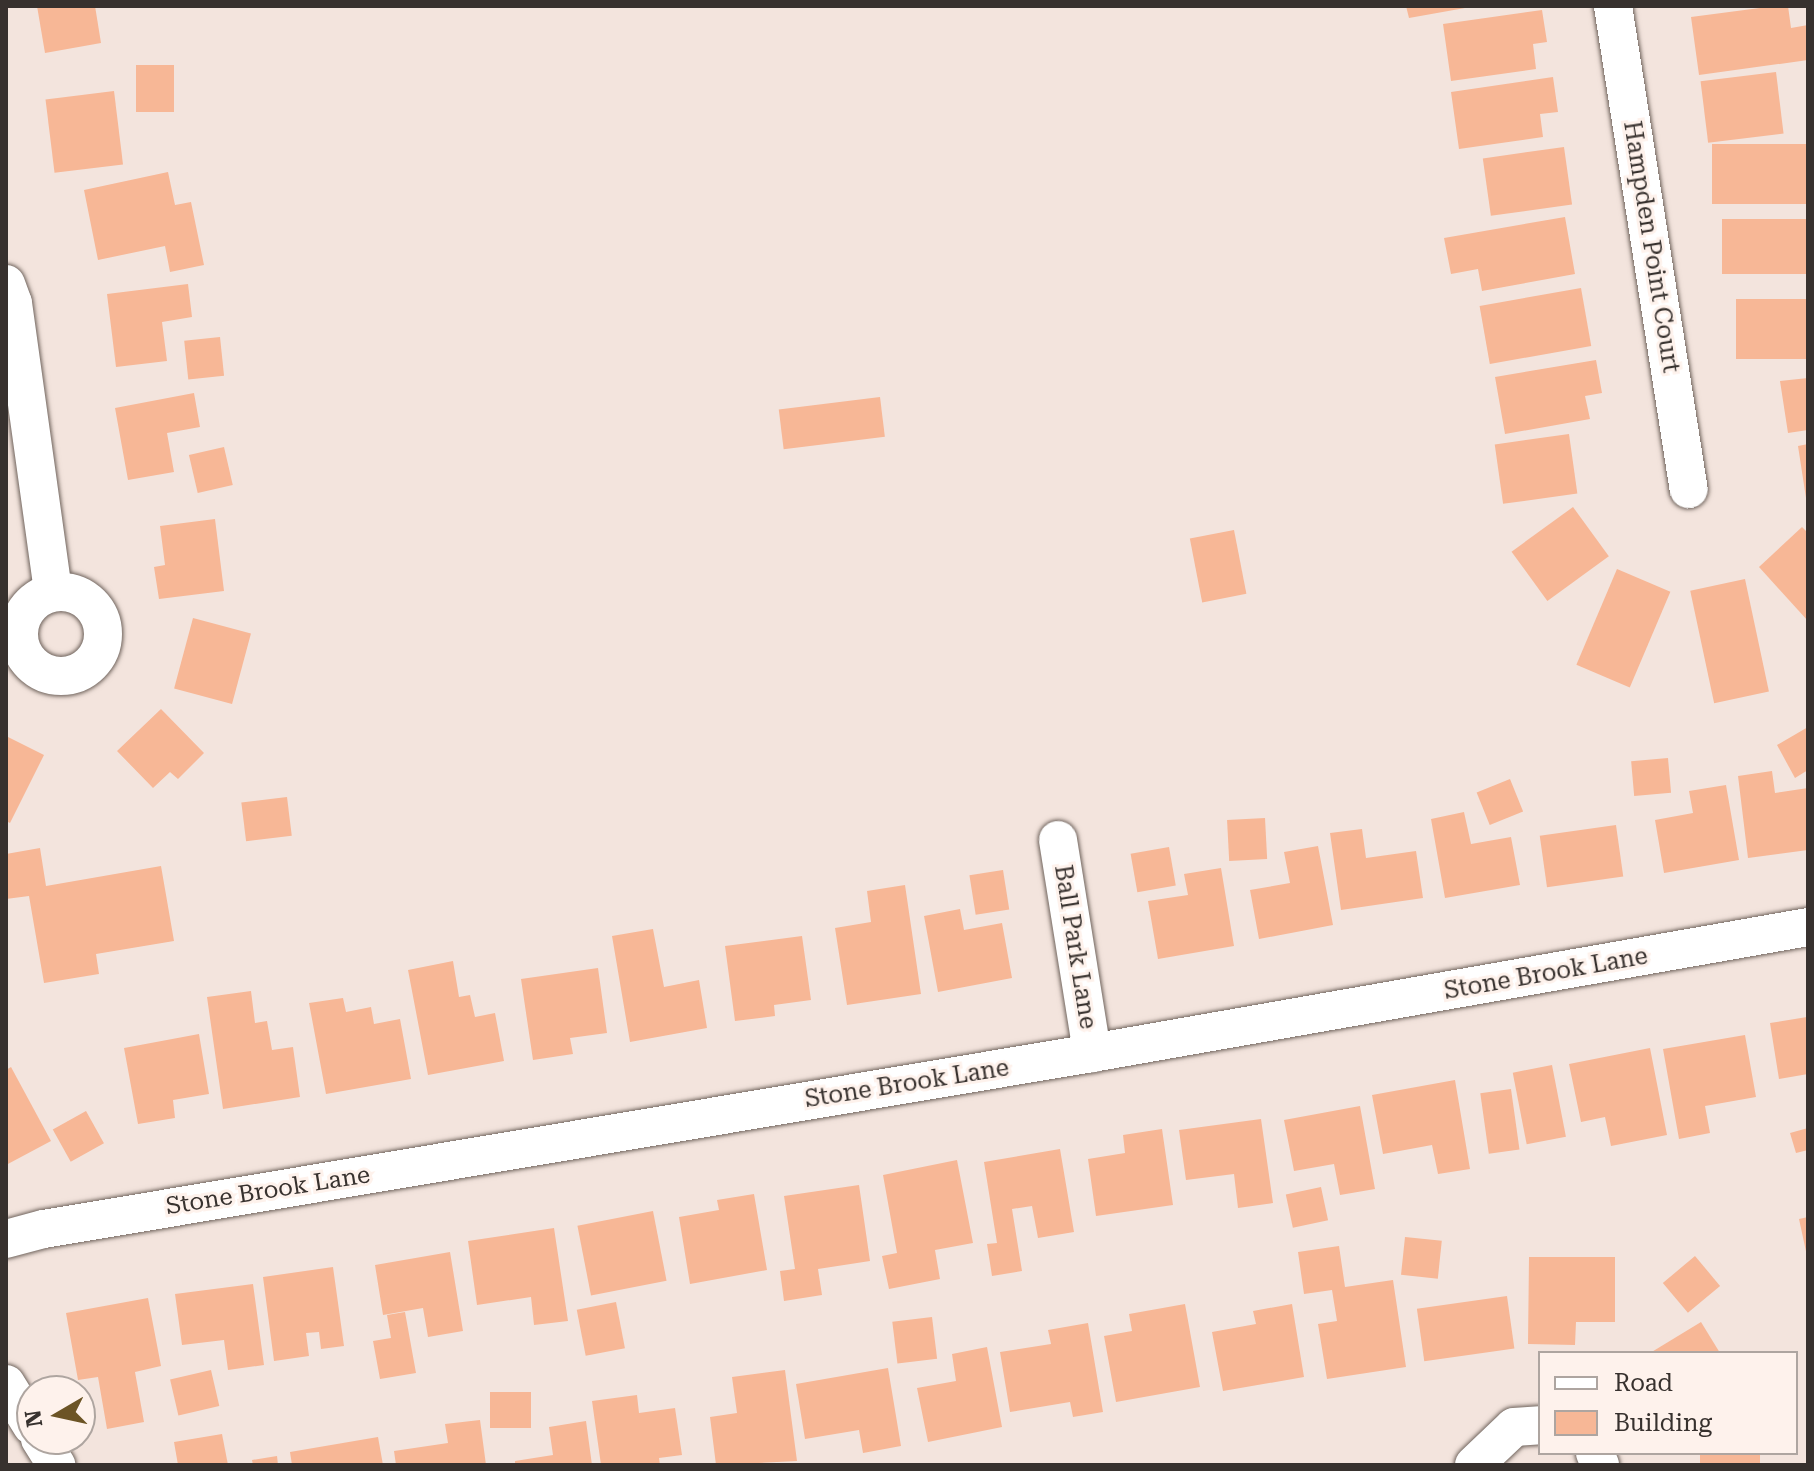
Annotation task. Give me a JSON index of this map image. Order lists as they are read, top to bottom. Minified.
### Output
{"streets":{"street":["Hampden Point Court","Ball Park Lane","Stone Brook Lane"]},"crossings":[["Ball Park Lane","Stone Brook Lane"]],"legend":["Road","Building"],"north":"left"}
